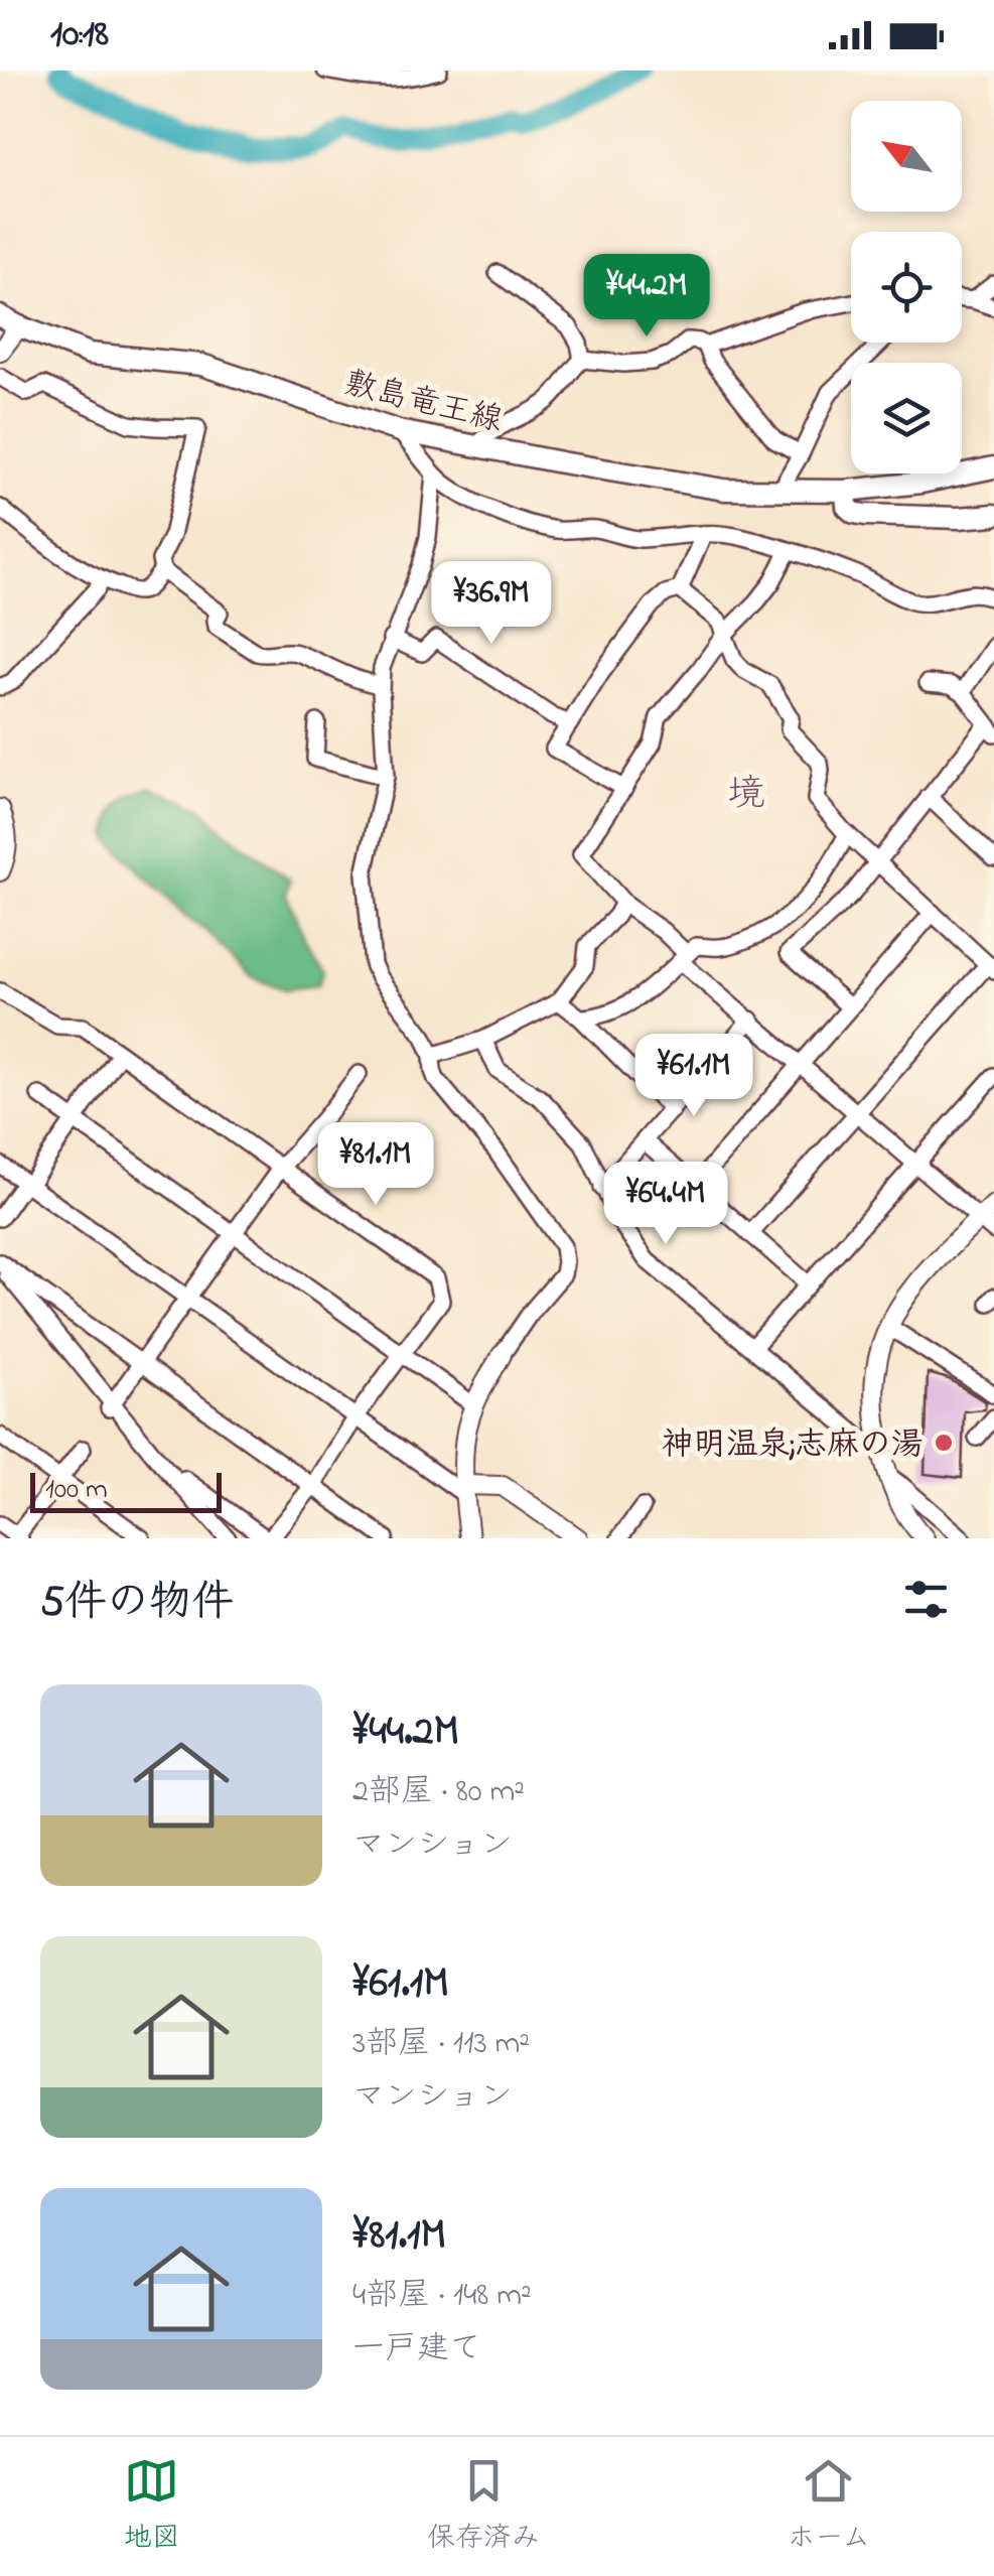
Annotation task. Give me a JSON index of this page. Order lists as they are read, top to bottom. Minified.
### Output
{"streets":{"main road":["敷島竜王線"]},"districts":["境"],"places":["神明温泉;志麻の湯"],"scale_bar":"100 m","north":"top left","page":{"status":"10:18","price":["¥44.2M","¥36.9M","¥61.1M","¥81.1M","¥64.4M"],"scale":"100 m","heading":"5件の物件","list":[{"name":"¥44.2M","note":"2部屋 · 80 m² · マンション"},{"name":"¥61.1M","note":"3部屋 · 113 m² · マンション"},{"name":"¥81.1M","note":"4部屋 · 148 m² · 一戸建て"}],"tabs":["地図","保存済み","ホーム"]}}
